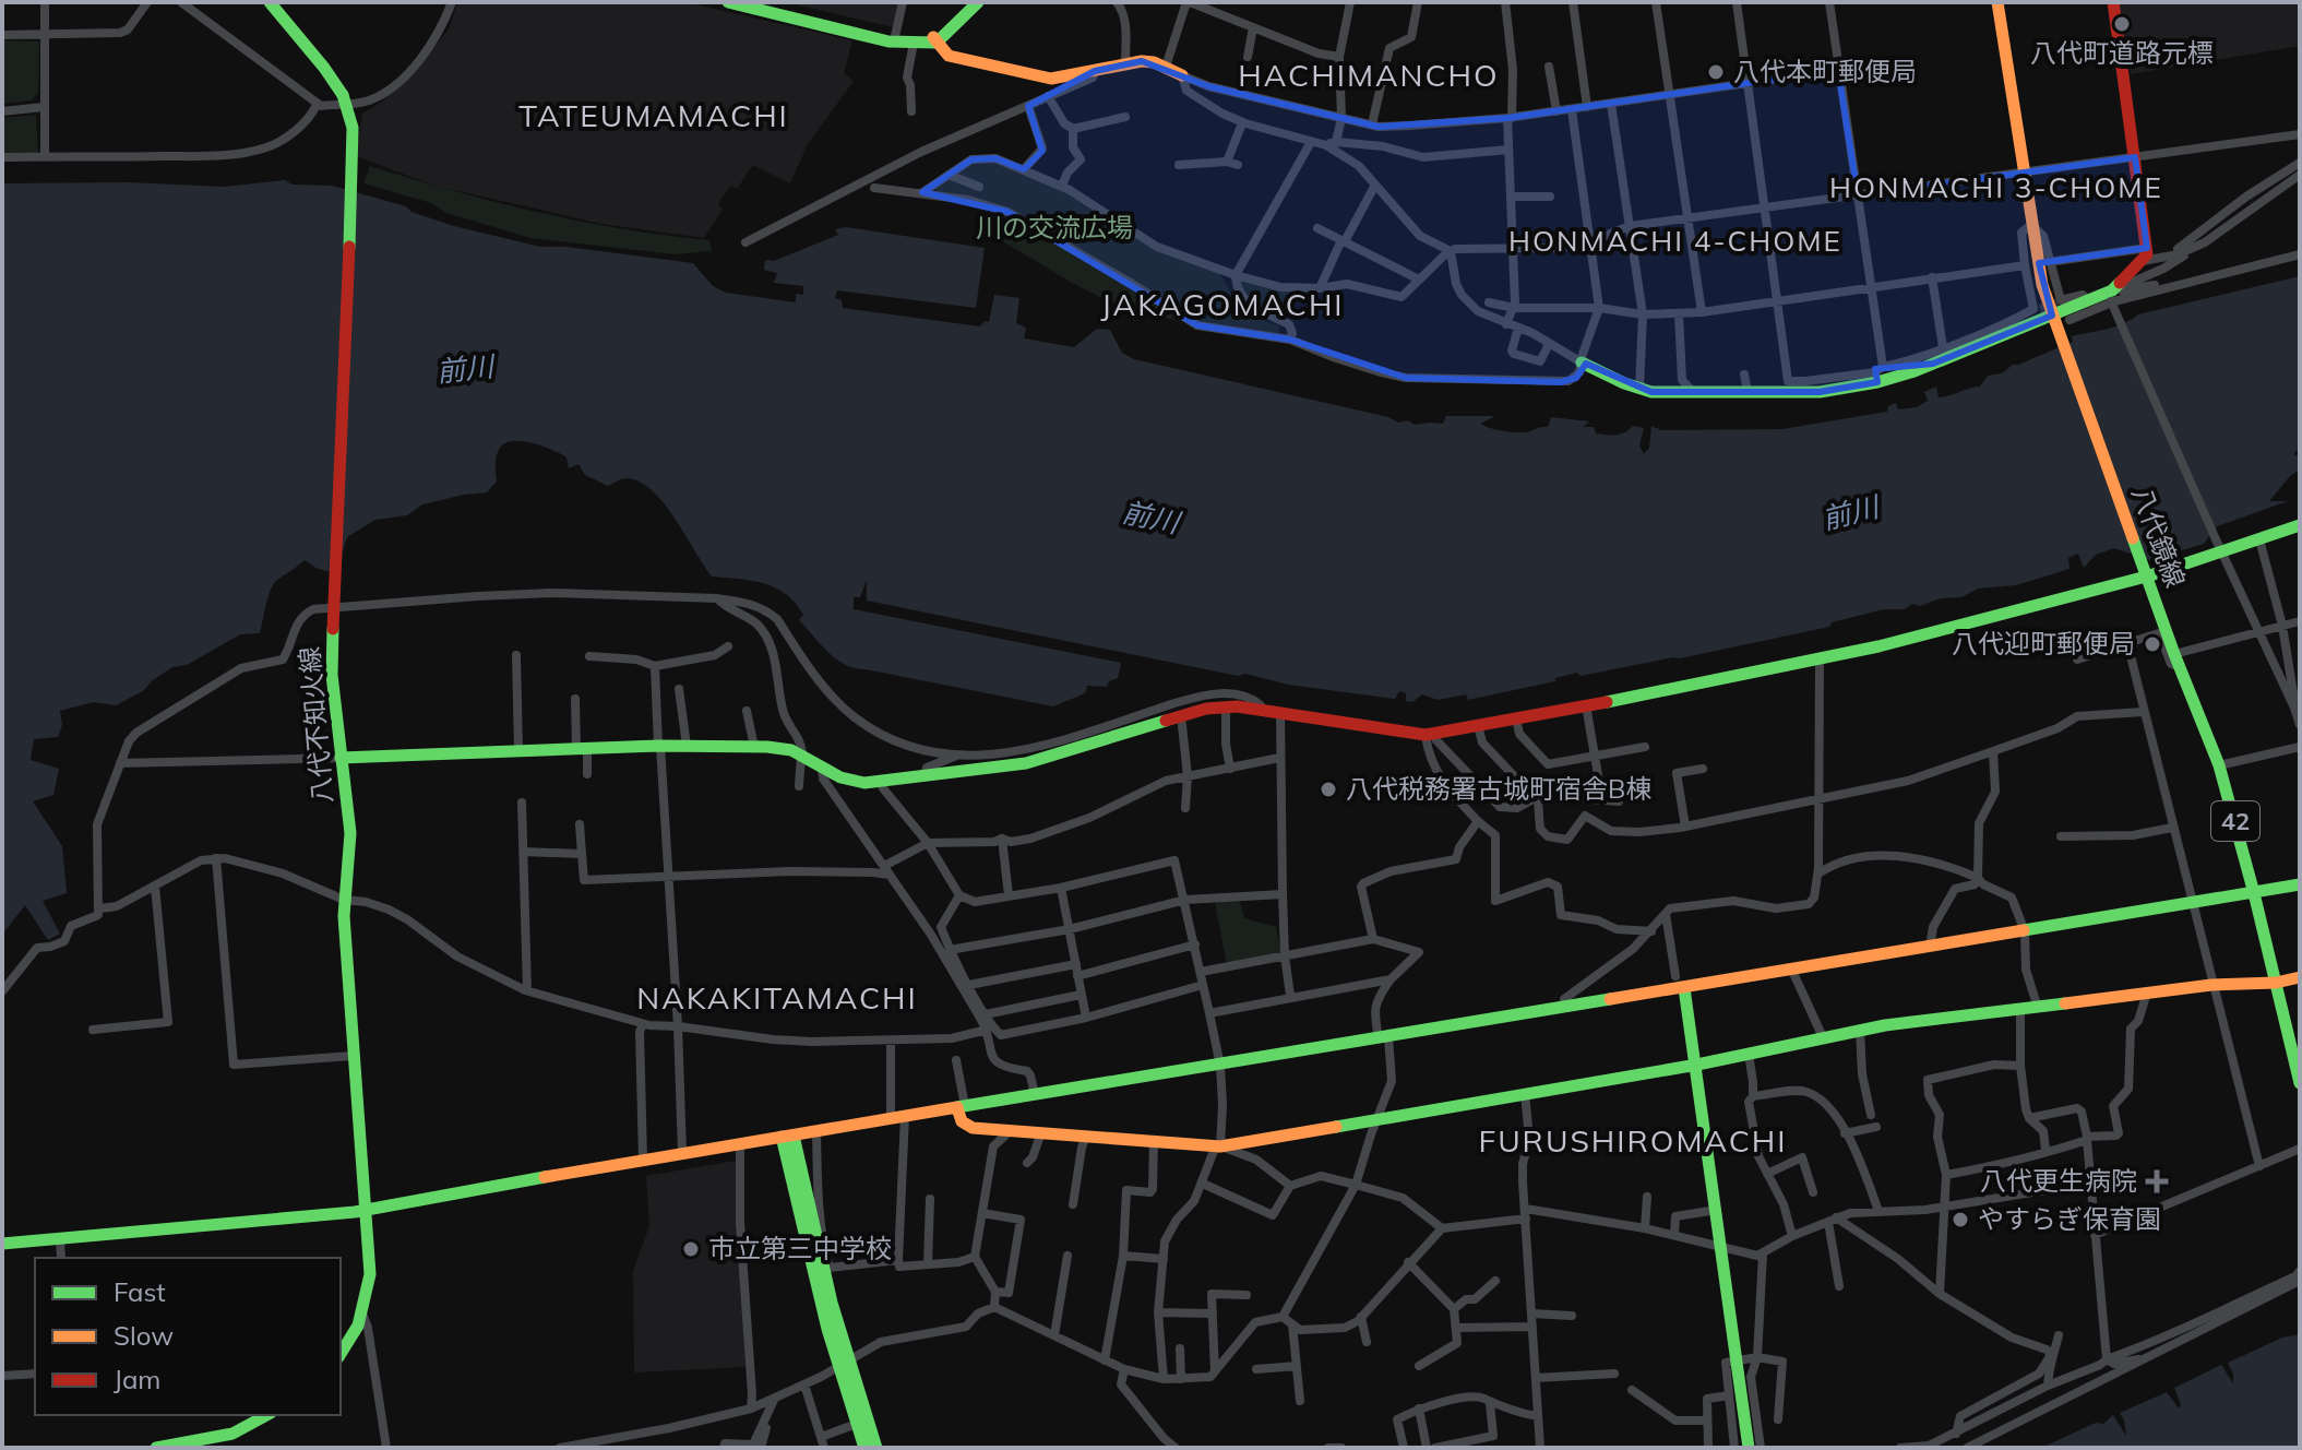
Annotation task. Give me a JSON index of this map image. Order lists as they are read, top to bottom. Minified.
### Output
{"streets":{"street":["八代鏡線","八代不知火線","42"]},"districts":["HACHIMANCHO","TATEUMAMACHI","HONMACHI 3-CHOME","HONMACHI 4-CHOME","JAKAGOMACHI","NAKAKITAMACHI","FURUSHIROMACHI"],"water":["前川"],"parks":["川の交流広場"],"places":{"other":["八代町道路元標","八代本町郵便局","八代迎町郵便局","八代税務署古城町宿舎B棟","やすらぎ保育園","市立第三中学校"],"health":["八代更生病院"]},"legend":["Fast","Slow","Jam"]}
